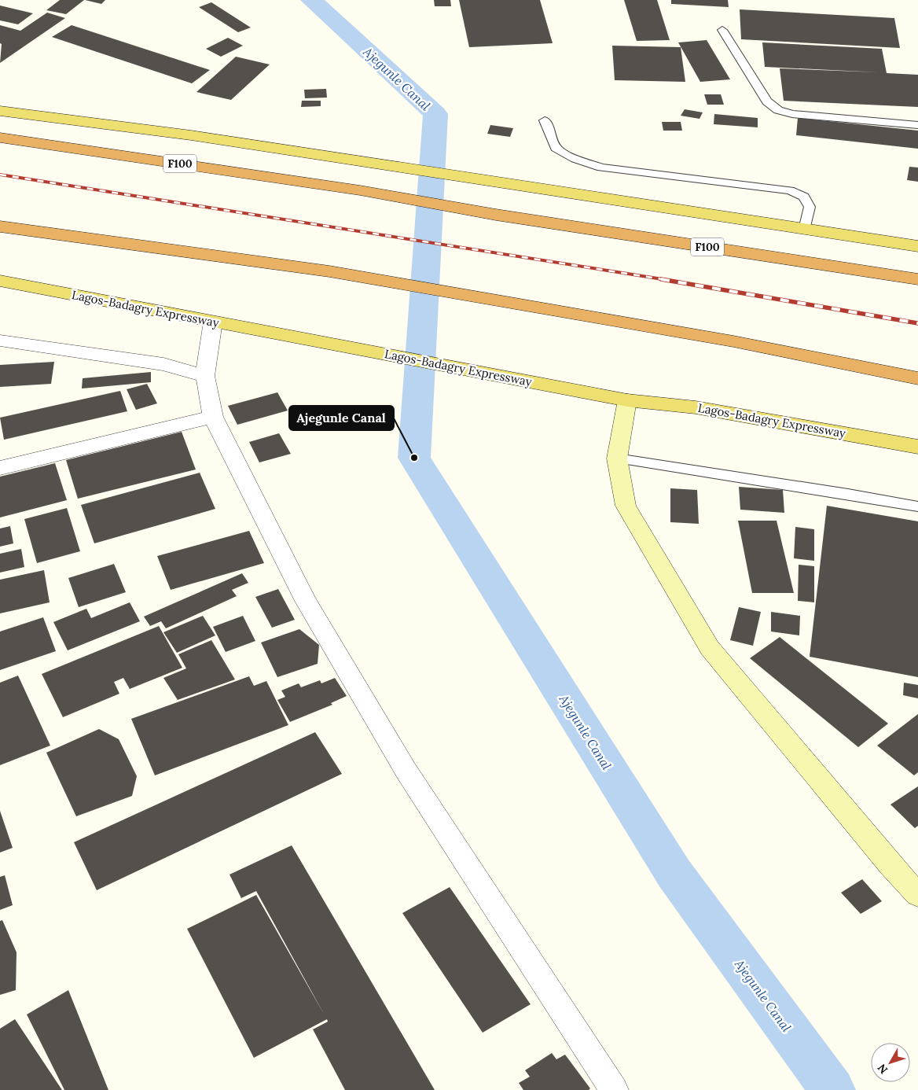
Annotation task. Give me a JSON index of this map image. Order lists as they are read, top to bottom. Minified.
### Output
{"streets":{"highway":["F100"],"main road":["Lagos-Badagry Expressway"]},"water":["Ajegunle Canal"],"places":["Ajegunle Canal"],"north":"bottom left"}
